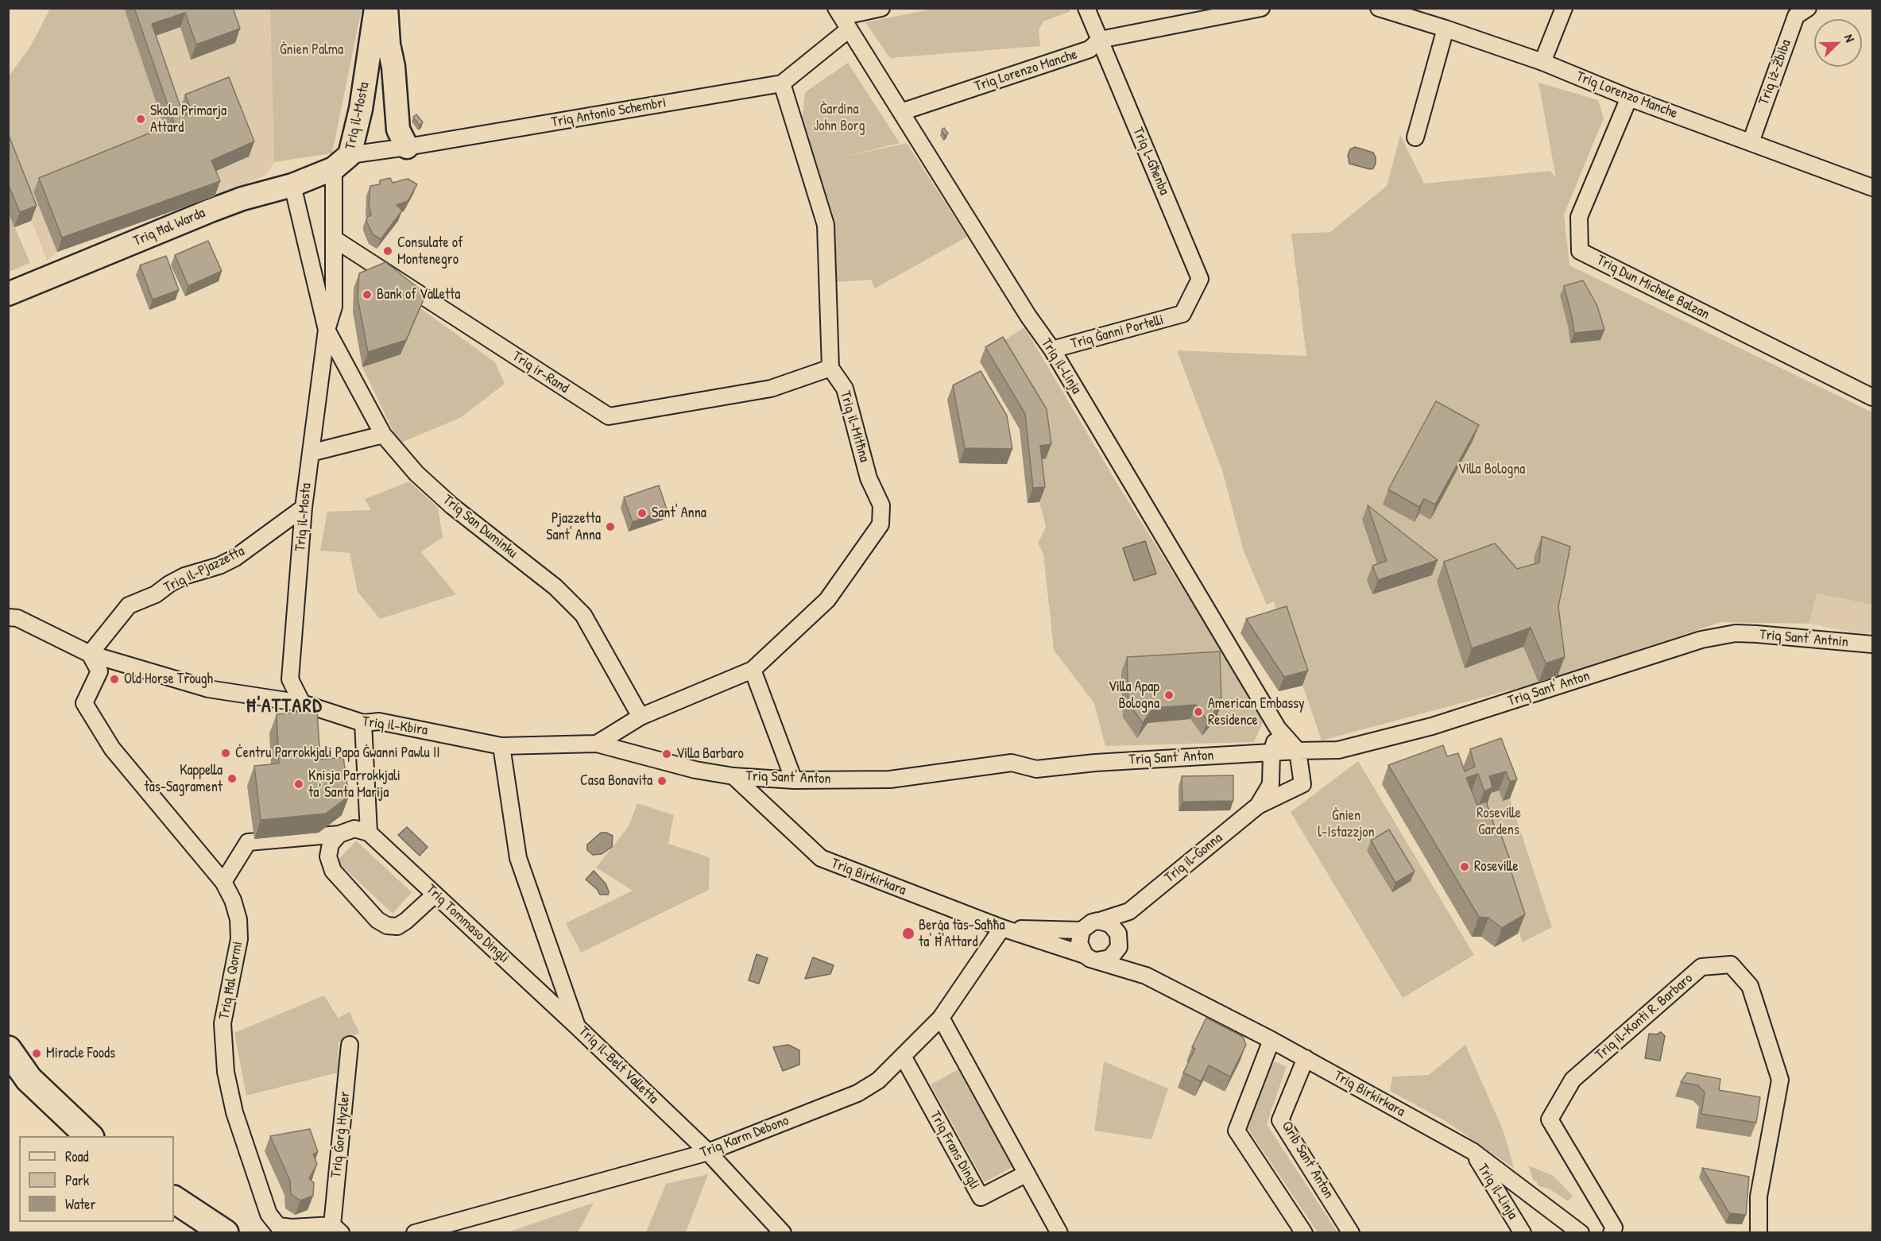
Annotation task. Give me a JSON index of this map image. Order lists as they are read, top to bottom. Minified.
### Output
{"streets":{"street":["Triq Lorenzo Manche","Triq iż-Żbiba","Triq Antonio Schembri","Triq il-Mosta","Triq l-Għenba","Triq Ħal Warda","Triq Dun Michele Balzan","Triq Ġanni Portelli","Triq il-Linja","Triq ir-Rand","Triq il-Mitħna","Triq San Duminku","Triq il-Pjazzetta","Triq Sant' Antnin","Triq Sant' Anton","Triq il-Kbira","Triq il-Ġonna","Triq Birkirkara","Triq Tommaso Dingli","Triq Ħal Qormi","Triq il-Konti R. Barbaro","Triq il-Belt Valletta","Triq Ġorġ Hyzler","Triq Karm Debono","Triq Frans Dingli","Qrib Sant' Anton"]},"crossings":[["Triq Lorenzo Manche","Triq iż-Żbiba"],["Triq Lorenzo Manche","Triq l-Għenba"],["Triq Lorenzo Manche","Triq Dun Michele Balzan"],["Triq Lorenzo Manche","Triq il-Linja"],["Triq Antonio Schembri","Triq il-Mosta"],["Triq Antonio Schembri","Triq Ħal Warda"],["Triq Antonio Schembri","Triq il-Linja"],["Triq il-Mosta","Triq Ħal Warda"],["Triq il-Mosta","Triq ir-Rand"],["Triq il-Mosta","Triq San Duminku"],["Triq il-Mosta","Triq il-Pjazzetta"],["Triq il-Mosta","Triq il-Kbira"],["Triq l-Għenba","Triq Ġanni Portelli"],["Triq Ġanni Portelli","Triq il-Linja"],["Triq il-Linja","Triq Sant' Anton"],["Triq il-Linja","Triq il-Ġonna"],["Triq il-Linja","Triq Birkirkara"],["Triq ir-Rand","Triq il-Mitħna"],["Triq il-Mitħna","Triq San Duminku"],["Triq il-Mitħna","Triq Sant' Anton"],["Triq il-Mitħna","Triq il-Kbira"],["Triq il-Pjazzetta","Triq il-Kbira"],["Triq il-Pjazzetta","Triq Ħal Qormi"],["Triq Sant' Antnin","Triq Sant' Anton"],["Triq Sant' Anton","Triq il-Kbira"],["Triq Sant' Anton","Triq il-Ġonna"],["Triq Sant' Anton","Triq Birkirkara"],["Triq il-Kbira","Triq Ħal Qormi"],["Triq il-Kbira","Triq il-Belt Valletta"],["Triq il-Ġonna","Triq Birkirkara"],["Triq Birkirkara","Triq Karm Debono"],["Triq Birkirkara","Qrib Sant' Anton"],["Triq Tommaso Dingli","Triq il-Belt Valletta"],["Triq Ħal Qormi","Triq Ġorġ Hyzler"],["Triq il-Belt Valletta","Triq Karm Debono"],["Triq Karm Debono","Triq Frans Dingli"]],"districts":["Ħ'ATTARD"],"parks":["Ġnien Palma","Ġardina John Borg","Villa Bologna","Roseville Gardens","Ġnien l-Istazzjon"],"places":["Skola Primarja Attard","Consulate of Montenegro","Bank of Valletta","Sant' Anna","Pjazzetta Sant' Anna","Old Horse Trough","Villa Apap Bologna","American Embassy Residence","Ċentru Parrokkjali Papa Ġwanni Pawlu II","Villa Barbaro","Kappella tas-Sagrament","Casa Bonavita","Knisja Parrokkjali ta' Santa Marija","Roseville","Berġa tas-Saħħa ta' Ħ'Attard","Miracle Foods"],"legend":["Road","Park","Water"],"north":"top right"}
